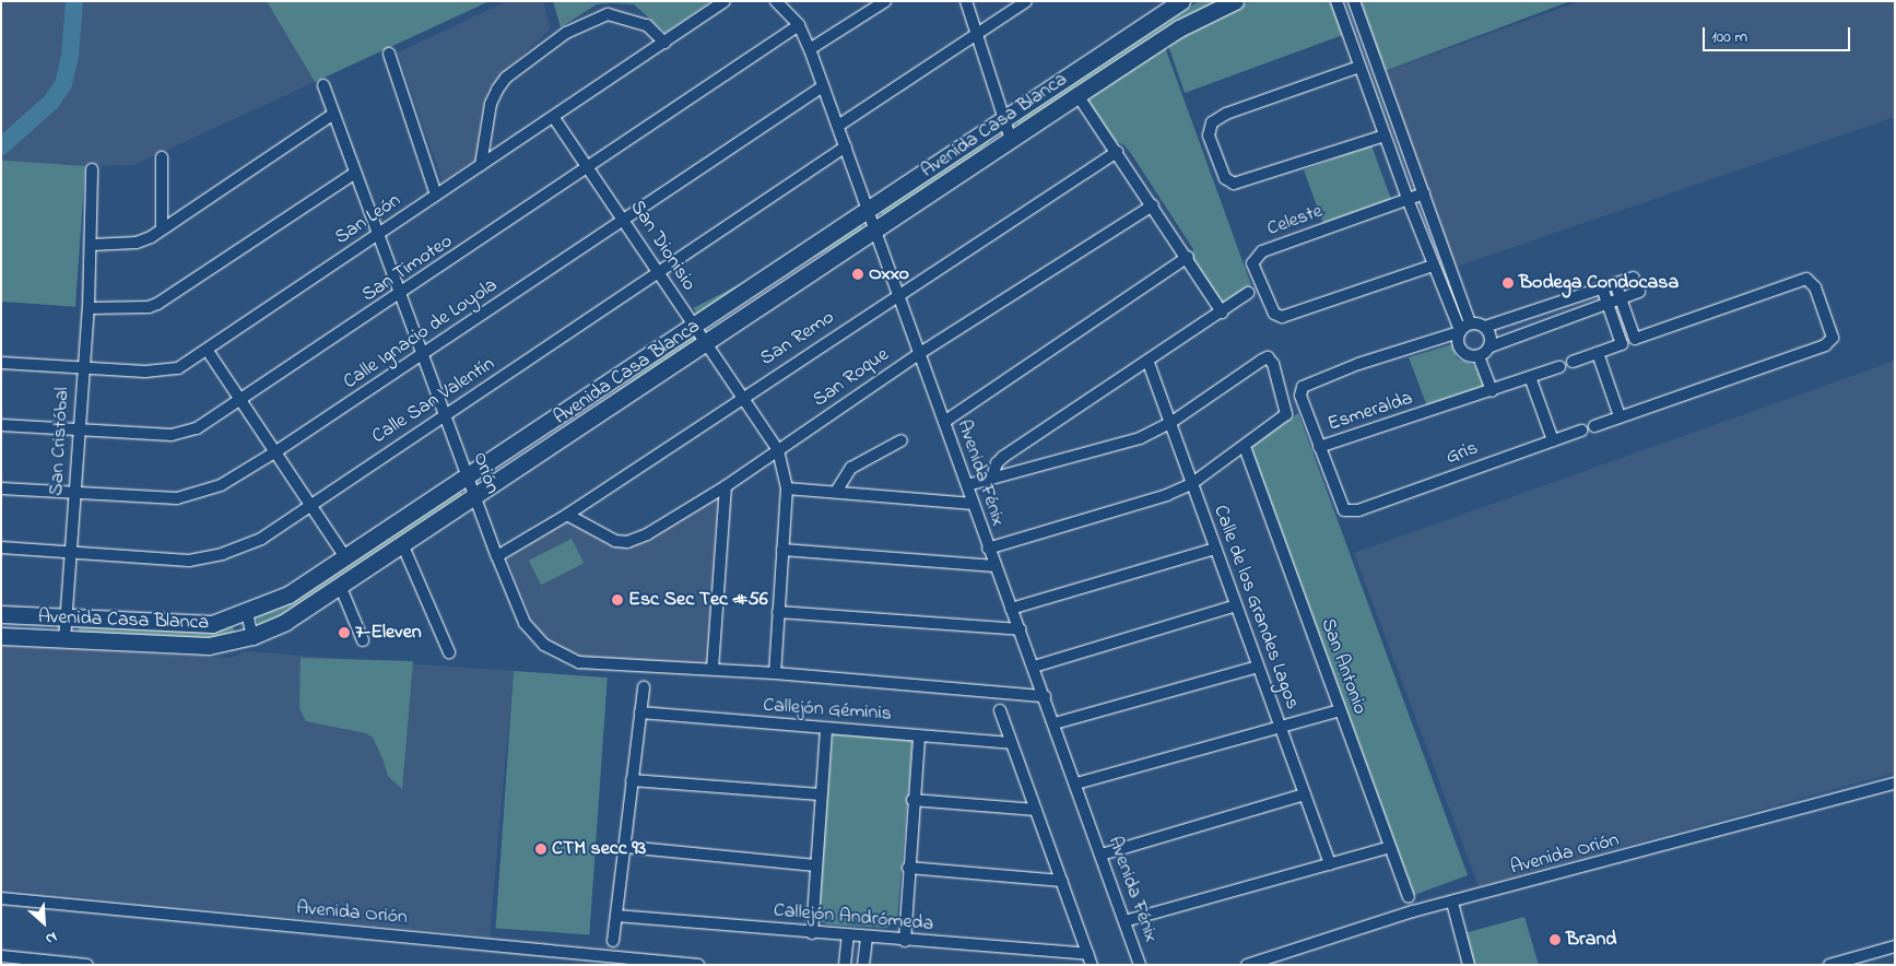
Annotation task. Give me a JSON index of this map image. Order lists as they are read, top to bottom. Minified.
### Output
{"streets":{"street":["Avenida Casa Blanca","San León","Celeste","San Dionisio","San Timoteo","Calle Ignacio de Loyola","San Remo","San Roque","Calle San Valentín","Esmeralda","San Cristóbal","Gris","Orión","Avenida Fénix","Calle de los Grandes Lagos","San Antonio","Callejón Géminis","Avenida Orión","Callejón Andrómeda"]},"crossings":[["Avenida Casa Blanca","San Dionisio"],["Avenida Casa Blanca","San Cristóbal"],["Avenida Casa Blanca","Orión"],["Avenida Casa Blanca","Avenida Fénix"],["San León","San Dionisio"],["San León","San Cristóbal"],["San León","Orión"],["San Dionisio","San Timoteo"],["San Dionisio","Calle Ignacio de Loyola"],["San Dionisio","San Remo"],["San Dionisio","San Roque"],["San Dionisio","Calle San Valentín"],["San Dionisio","Orión"],["San Timoteo","San Cristóbal"],["San Timoteo","Orión"],["San Timoteo","Avenida Fénix"],["Calle Ignacio de Loyola","San Cristóbal"],["Calle Ignacio de Loyola","Orión"],["Calle Ignacio de Loyola","Avenida Fénix"],["San Remo","San Roque"],["San Remo","Orión"],["San Remo","Avenida Fénix"],["San Roque","Avenida Fénix"],["Calle San Valentín","San Cristóbal"],["Calle San Valentín","Orión"],["Calle San Valentín","Avenida Fénix"],["Esmeralda","Gris"],["Orión","Avenida Fénix"]],"places":["Oxxo","Bodega Condocasa","Esc Sec Tec #56","7-Eleven","CTM secc 93","Brand"],"scale_bar":"100 m","north":"bottom right"}
